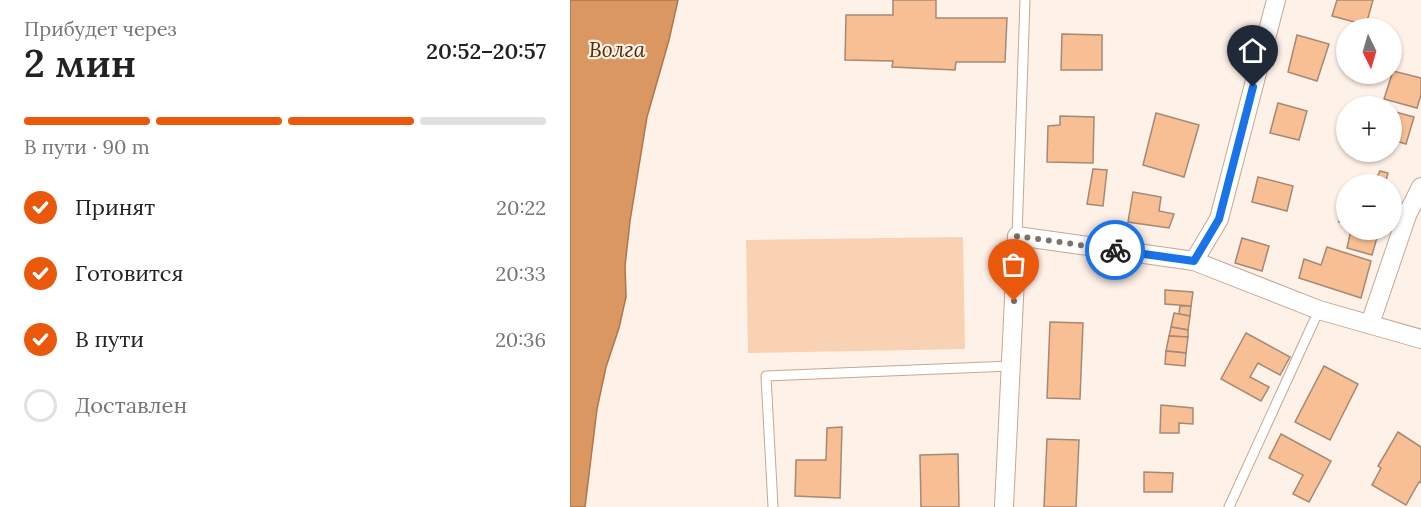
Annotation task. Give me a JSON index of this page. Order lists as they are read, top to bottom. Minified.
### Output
{"water":["Волга"],"north":"bottom","page":{"heading":["2 мин","Прибудет через","20:52–20:57"],"map_buttons":["+","−"],"bar":"В пути · 90 m","list":[["Принят","20:22"],["Готовится","20:33"],["В пути","20:36"],"Доставлен"]}}
